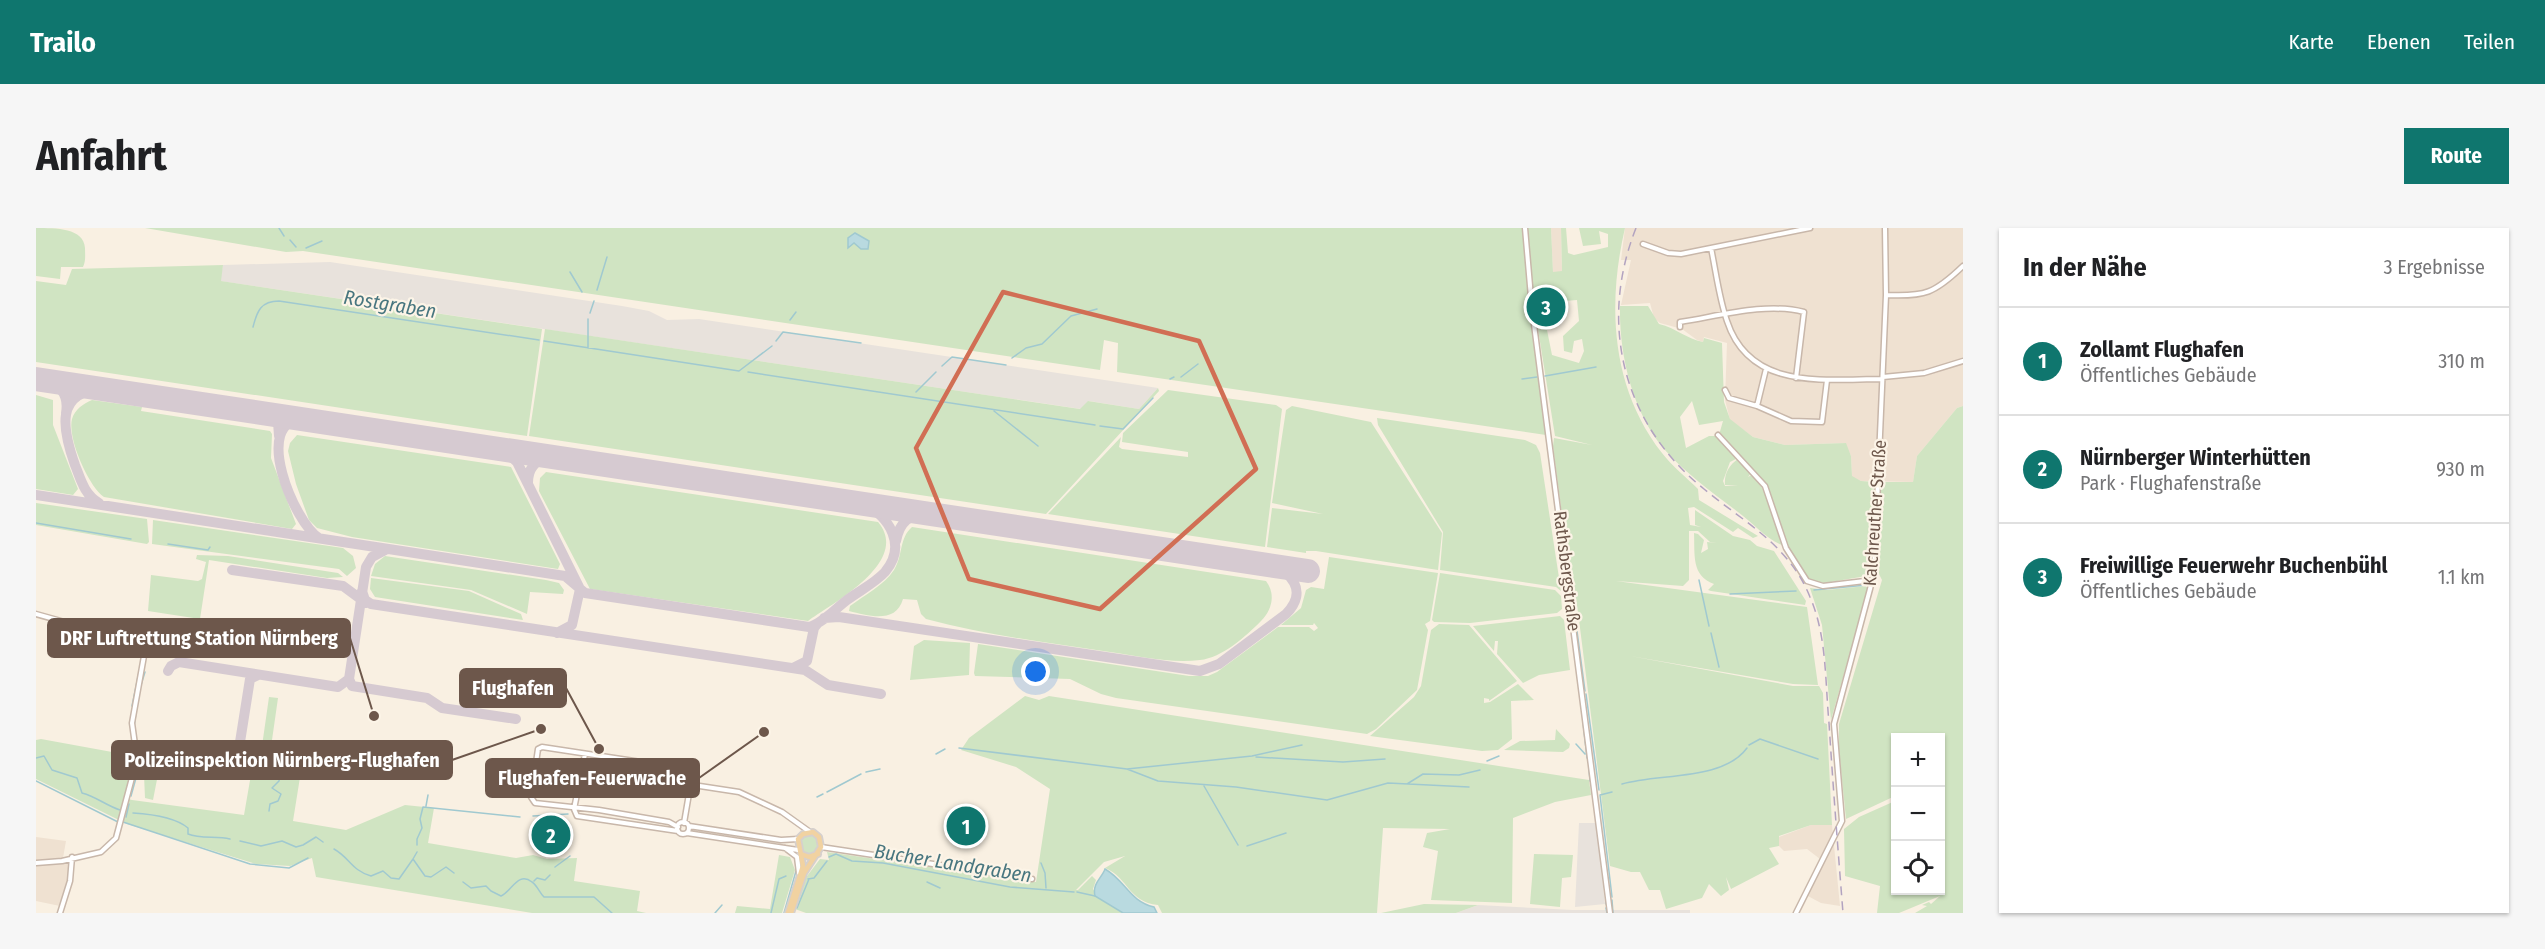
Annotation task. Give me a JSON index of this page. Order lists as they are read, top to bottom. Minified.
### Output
{"streets":{"street":["Kalchreuther Straße","Rathsbergstraße"]},"water":["Rostgraben","Bucher Landgraben"],"places":["DRF Luftrettung Station Nürnberg","Polizeiinspektion Nürnberg-Flughafen","Flughafen-Feuerwache","Flughafen"],"page":{"header":"Trailo","nav":["Karte","Ebenen","Teilen"],"buttons":"Route","title":"Anfahrt","heading":["In der Nähe","3 Ergebnisse"],"pins":["3","1","2"],"list":[{"mark":"1","name":"Zollamt Flughafen","note":"Öffentliches Gebäude","value":"310 m"},{"mark":"2","name":"Nürnberger Winterhütten","note":"Park · Flughafenstraße","value":"930 m"},{"mark":"3","name":"Freiwillige Feuerwehr Buchenbühl","note":"Öffentliches Gebäude","value":"1.1 km"}],"map_buttons":["+","−"]}}
